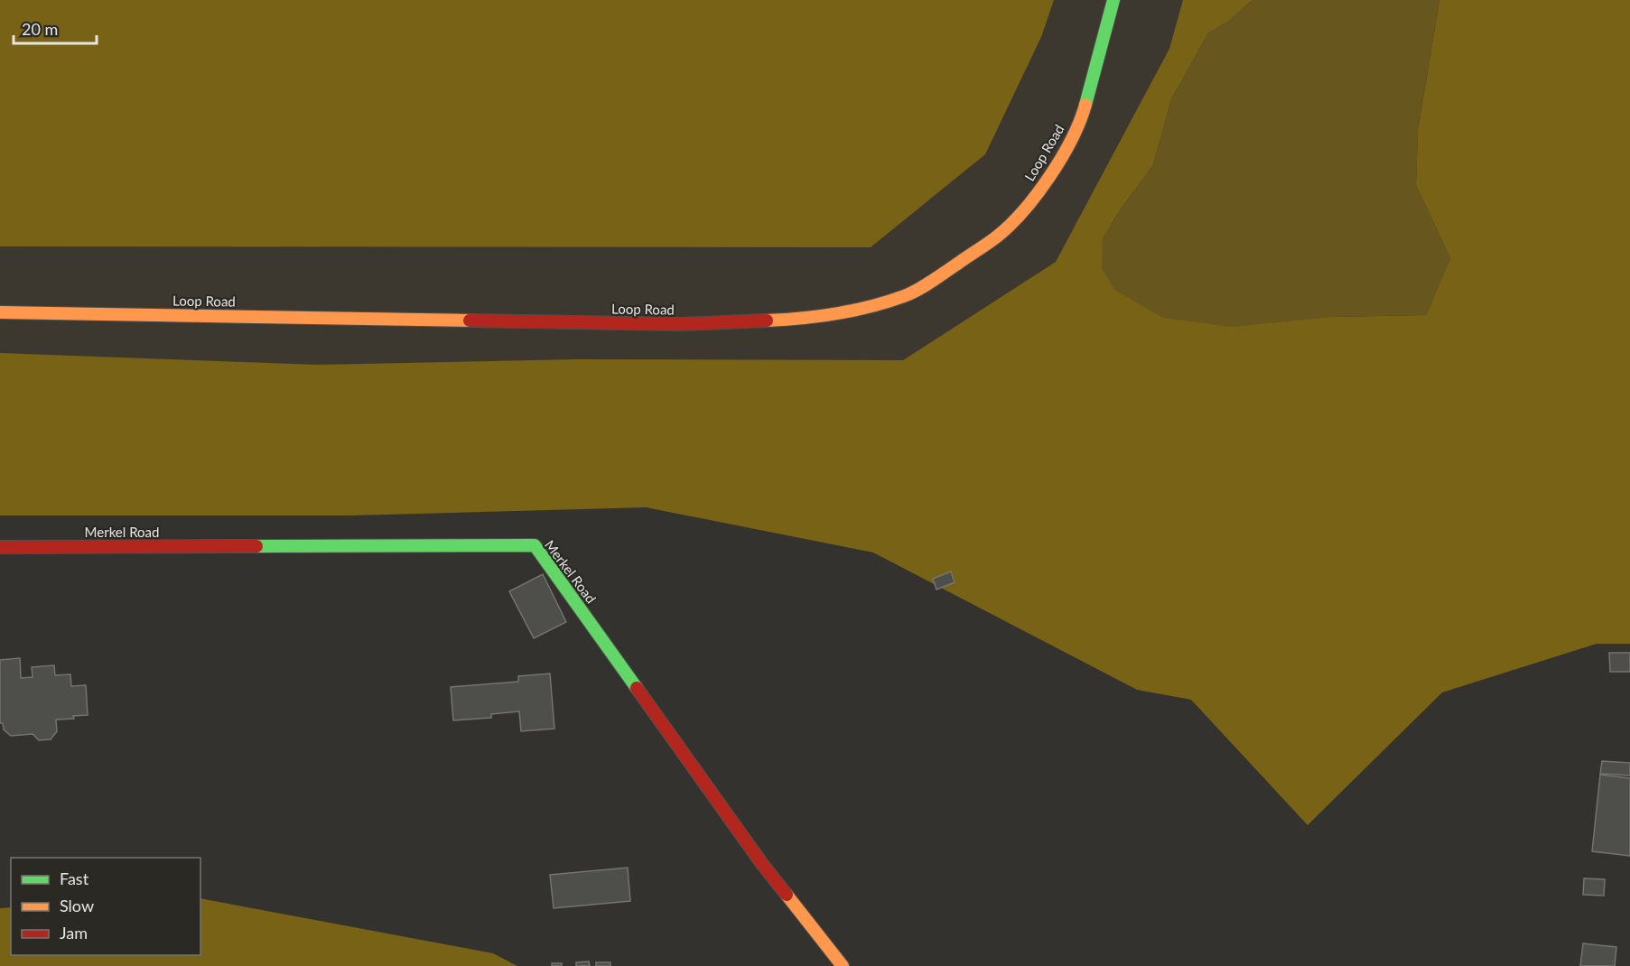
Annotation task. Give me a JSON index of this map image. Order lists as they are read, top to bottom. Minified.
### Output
{"streets":{"street":["Loop Road","Merkel Road"]},"legend":["Fast","Slow","Jam"],"scale_bar":"20 m"}
